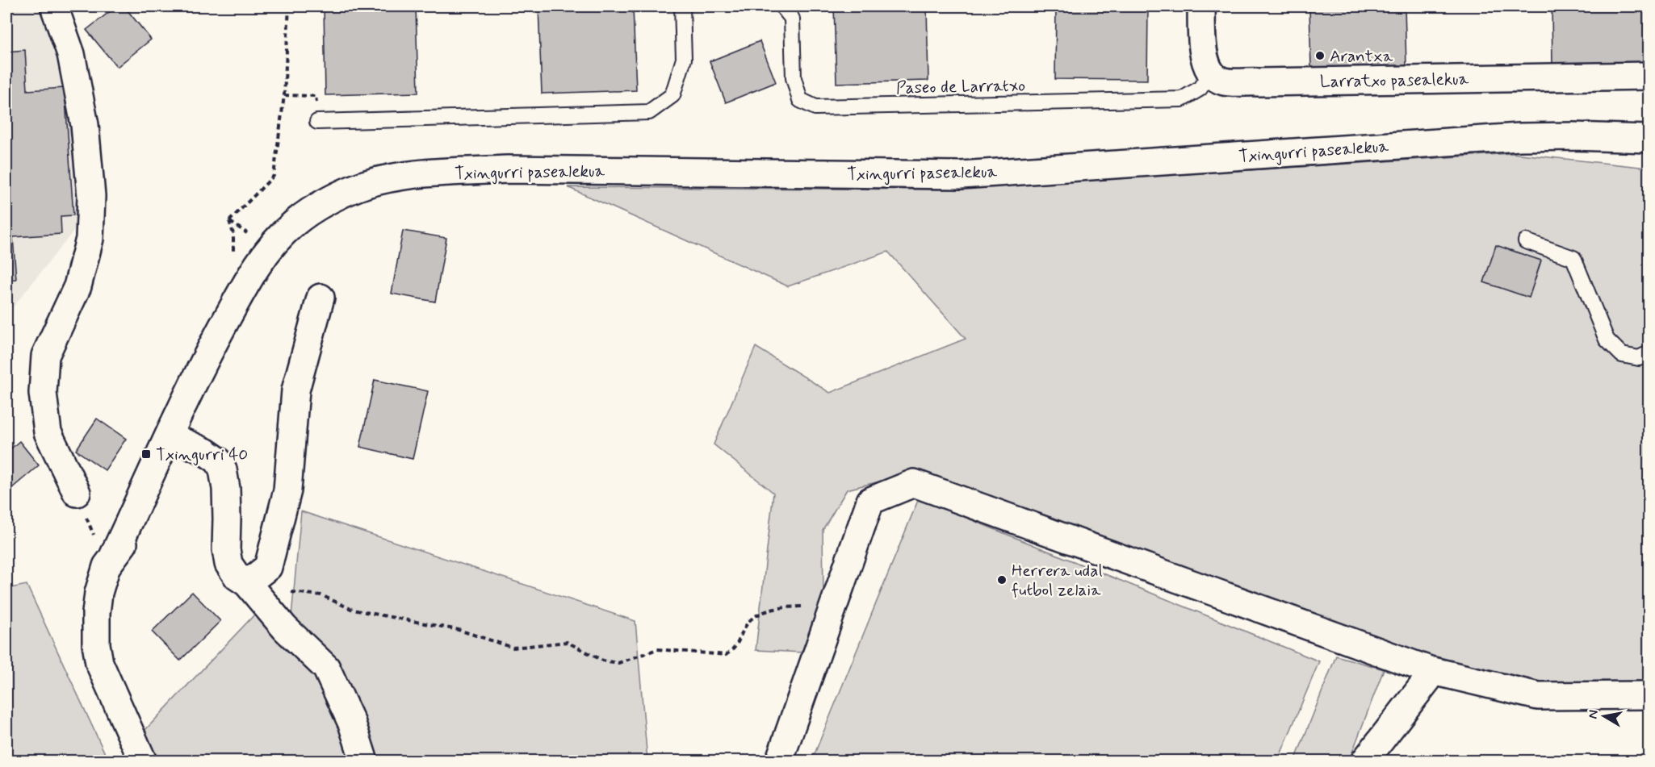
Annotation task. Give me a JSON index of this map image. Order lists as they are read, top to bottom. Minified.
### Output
{"streets":{"street":["Larratxo pasealekua","Txingurri pasealekua"],"lane":["Paseo de Larratxo"]},"crossings":[["Larratxo pasealekua","Paseo de Larratxo"]],"places":{"other":["Arantxa","Herrera udal futbol zelaia"],"transit":["Txingurri 40"]},"north":"left"}
